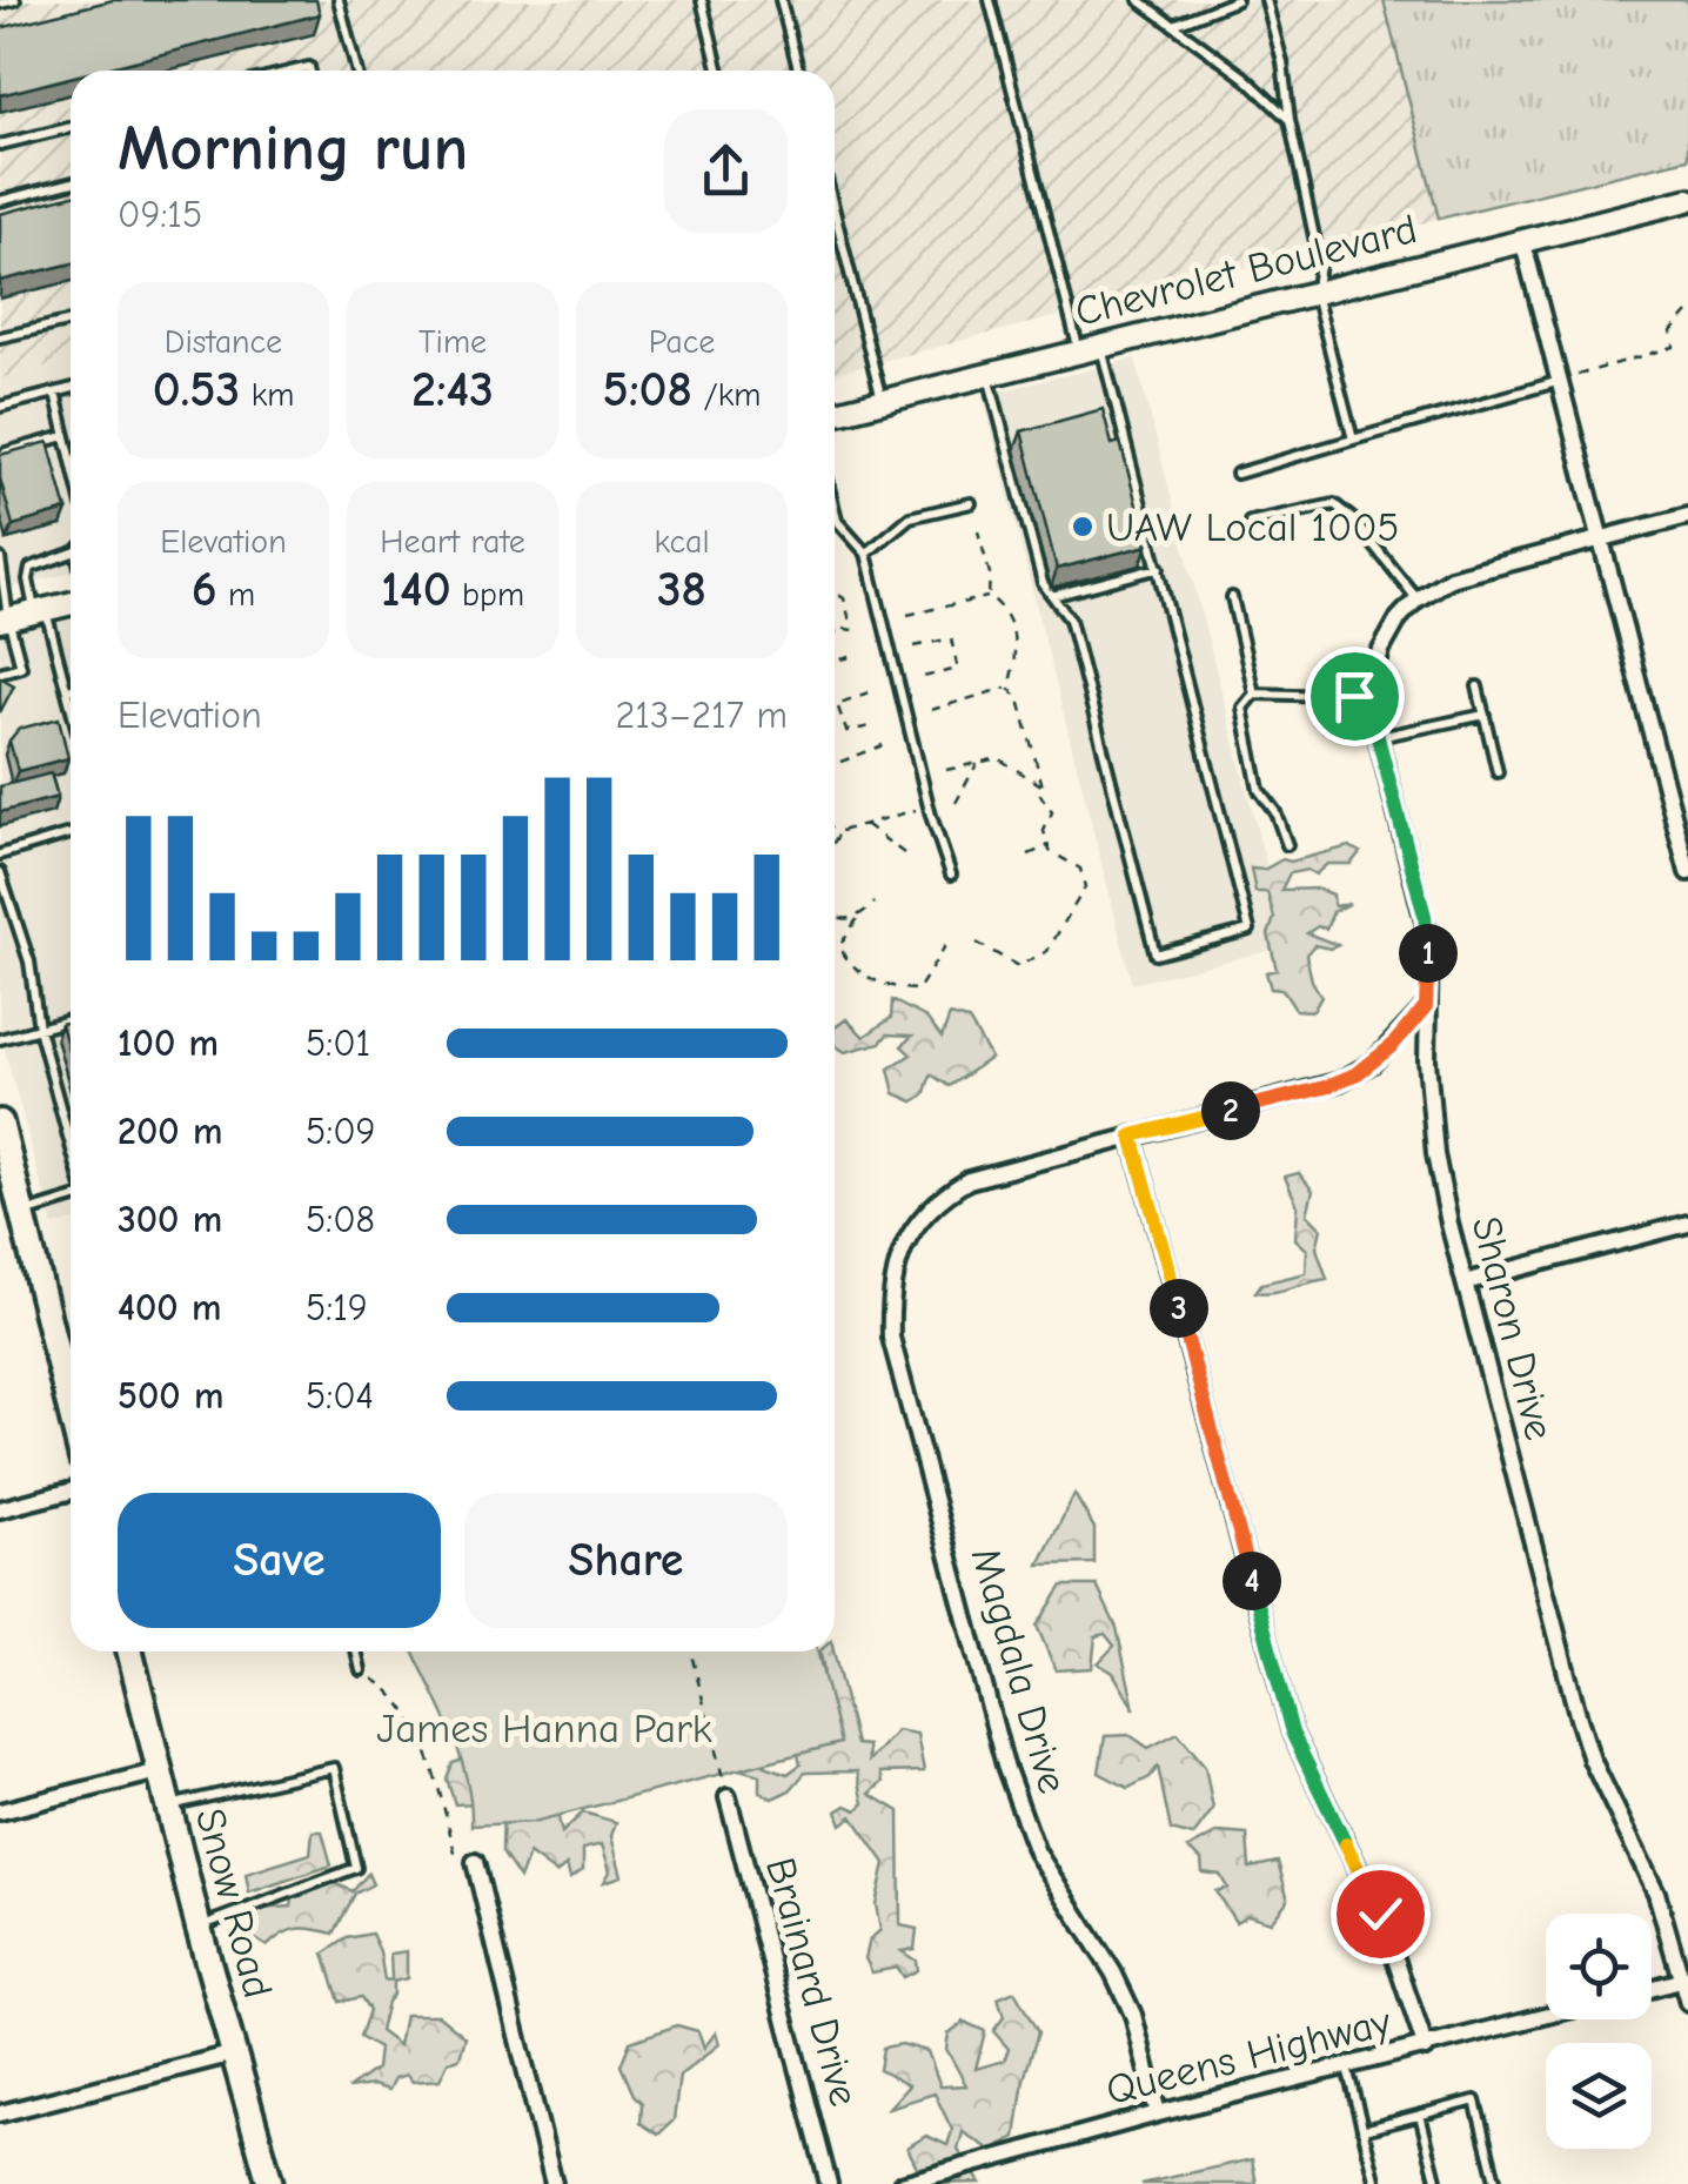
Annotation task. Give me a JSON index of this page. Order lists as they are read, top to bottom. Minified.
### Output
{"streets":{"main road":["Chevrolet Boulevard","Snow Road"],"street":["Sharon Drive","Magdala Drive","Brainard Drive","Queens Highway"]},"crossings":[["Magdala Drive","Queens Highway"]],"parks":["James Hanna Park"],"places":["UAW Local 1005"],"page":{"heading":["Morning run","09:15"],"stats":[["Distance","0.53 km"],["Time","2:43"],["Pace","5:08 /km"],["Elevation","6 m"],["Heart rate","140 bpm"],["kcal","38"]],"chart":["Elevation","213–217 m"],"pins":["1","2","3","4"],"list":[{"name":"100 m","note":"5:01"},{"name":"200 m","note":"5:09"},{"name":"300 m","note":"5:08"},{"name":"400 m","note":"5:19"},{"name":"500 m","note":"5:04"}],"buttons":["Save","Share"]}}
